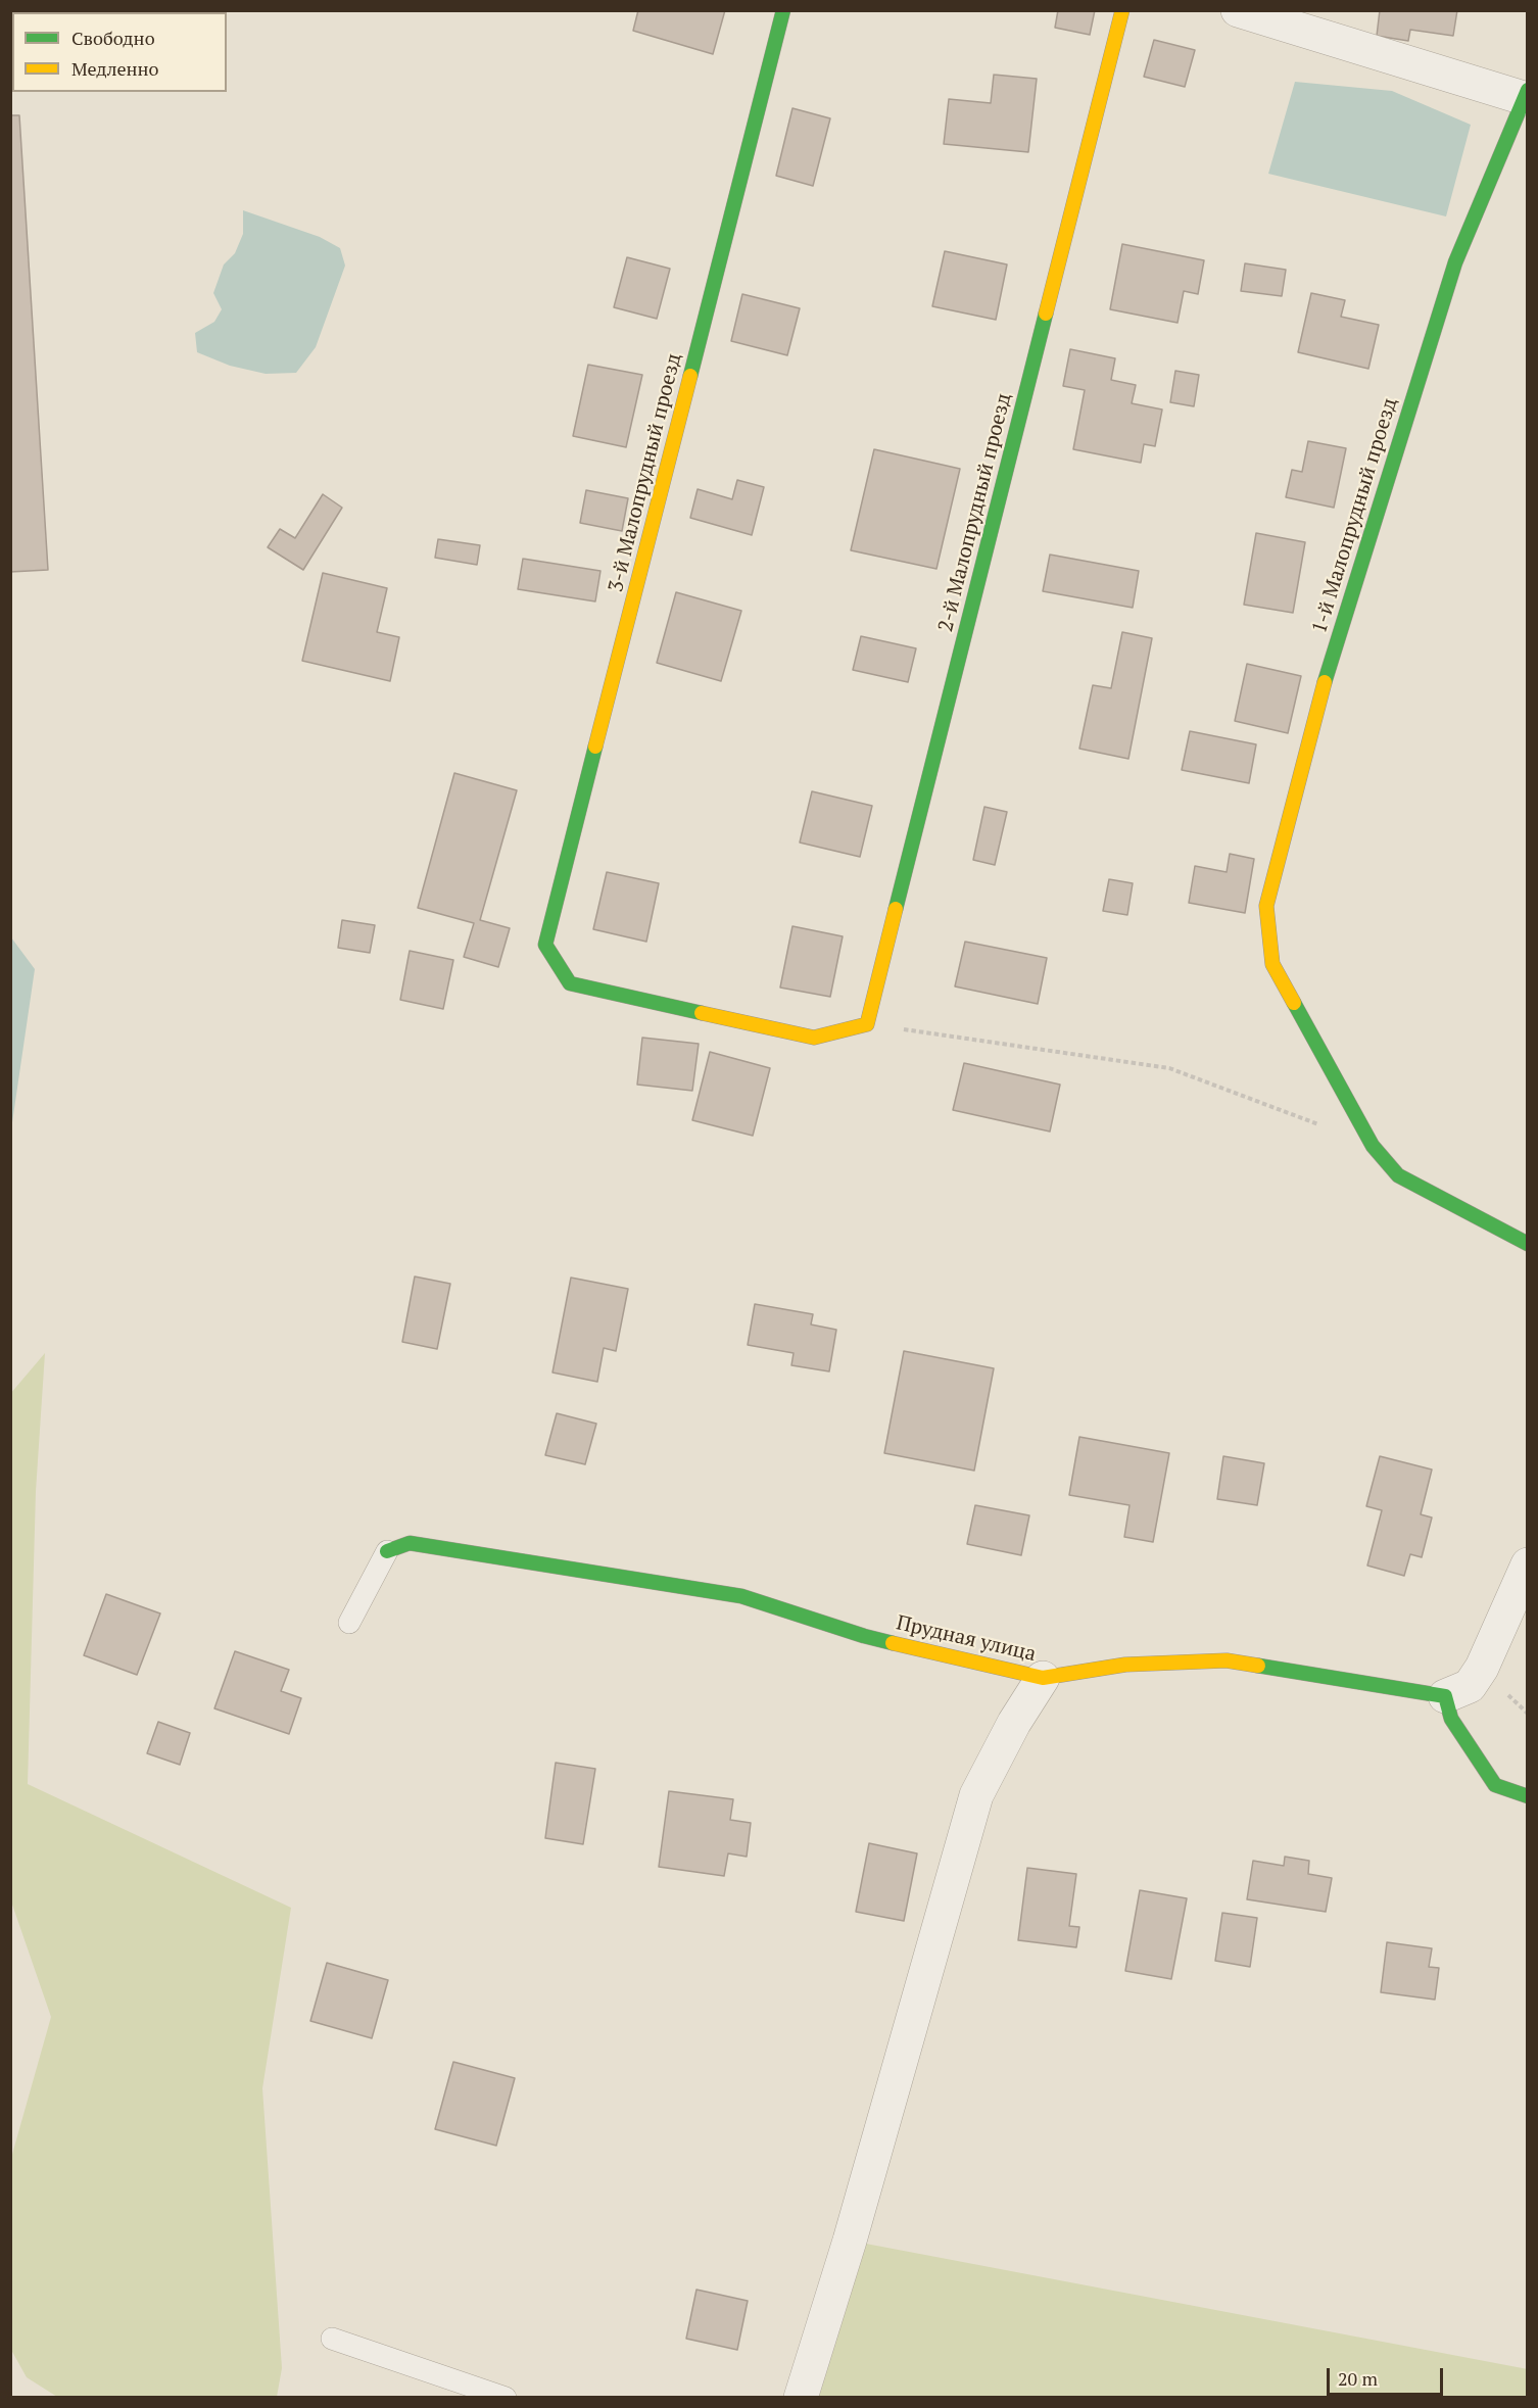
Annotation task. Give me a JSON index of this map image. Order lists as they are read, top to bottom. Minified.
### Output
{"streets":{"street":["3-й Малопрудный проезд","2-й Малопрудный проезд","1-й Малопрудный проезд","Прудная улица"]},"crossings":[["3-й Малопрудный проезд","2-й Малопрудный проезд"]],"legend":["Свободно","Медленно"],"scale_bar":"20 m"}
